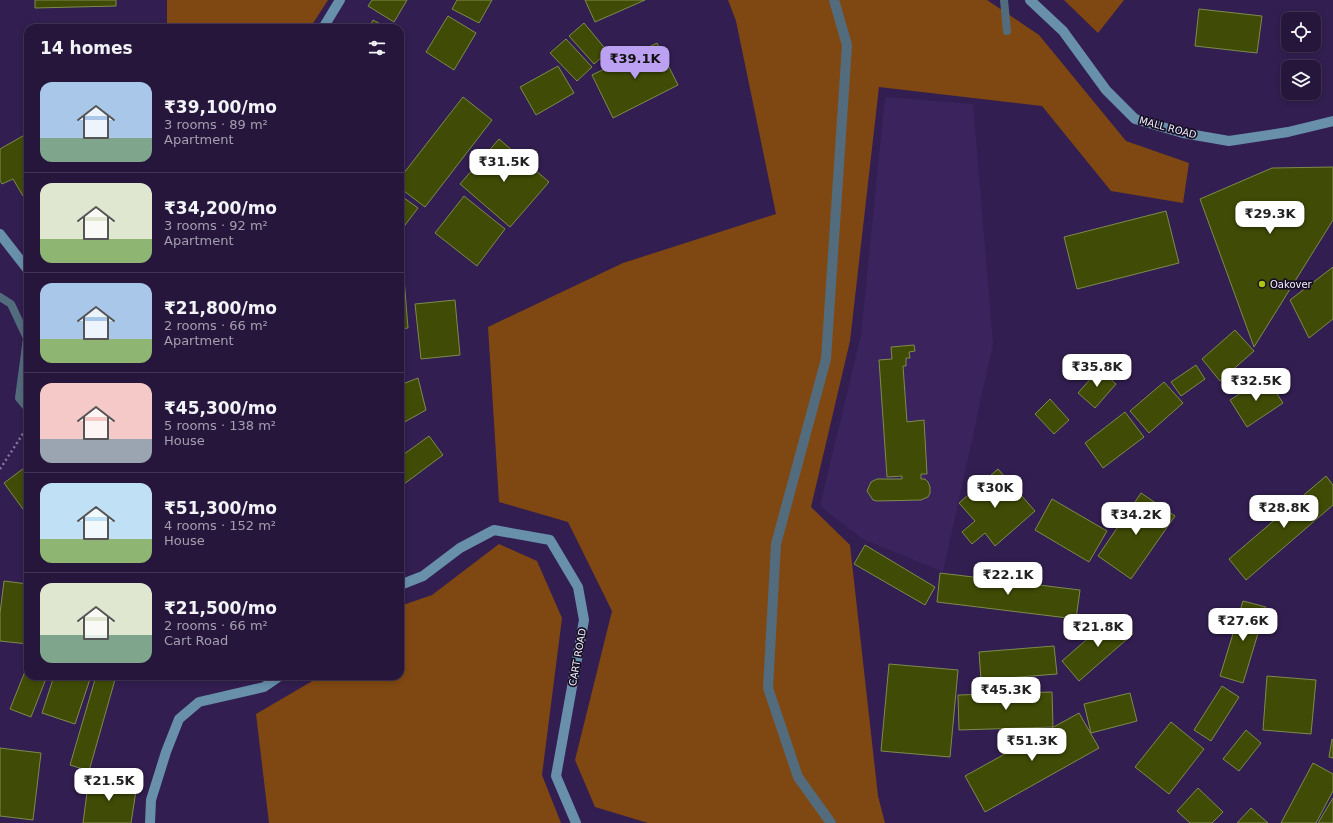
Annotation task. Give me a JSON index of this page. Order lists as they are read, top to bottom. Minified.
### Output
{"streets":{"main road":["MALL ROAD","CART ROAD"]},"places":["Oakover"],"page":{"heading":"14 homes","price":["₹39.1K","₹31.5K","₹29.3K","₹35.8K","₹32.5K","₹30K","₹28.8K","₹34.2K","₹22.1K","₹27.6K","₹21.8K","₹45.3K","₹51.3K","₹21.5K"],"list":[{"name":"₹39,100/mo","note":"3 rooms · 89 m² · Apartment"},{"name":"₹34,200/mo","note":"3 rooms · 92 m² · Apartment"},{"name":"₹21,800/mo","note":"2 rooms · 66 m² · Apartment"},{"name":"₹45,300/mo","note":"5 rooms · 138 m² · House"},{"name":"₹51,300/mo","note":"4 rooms · 152 m² · House"},{"name":"₹21,500/mo","note":"2 rooms · 66 m² · Cart Road"}]}}
